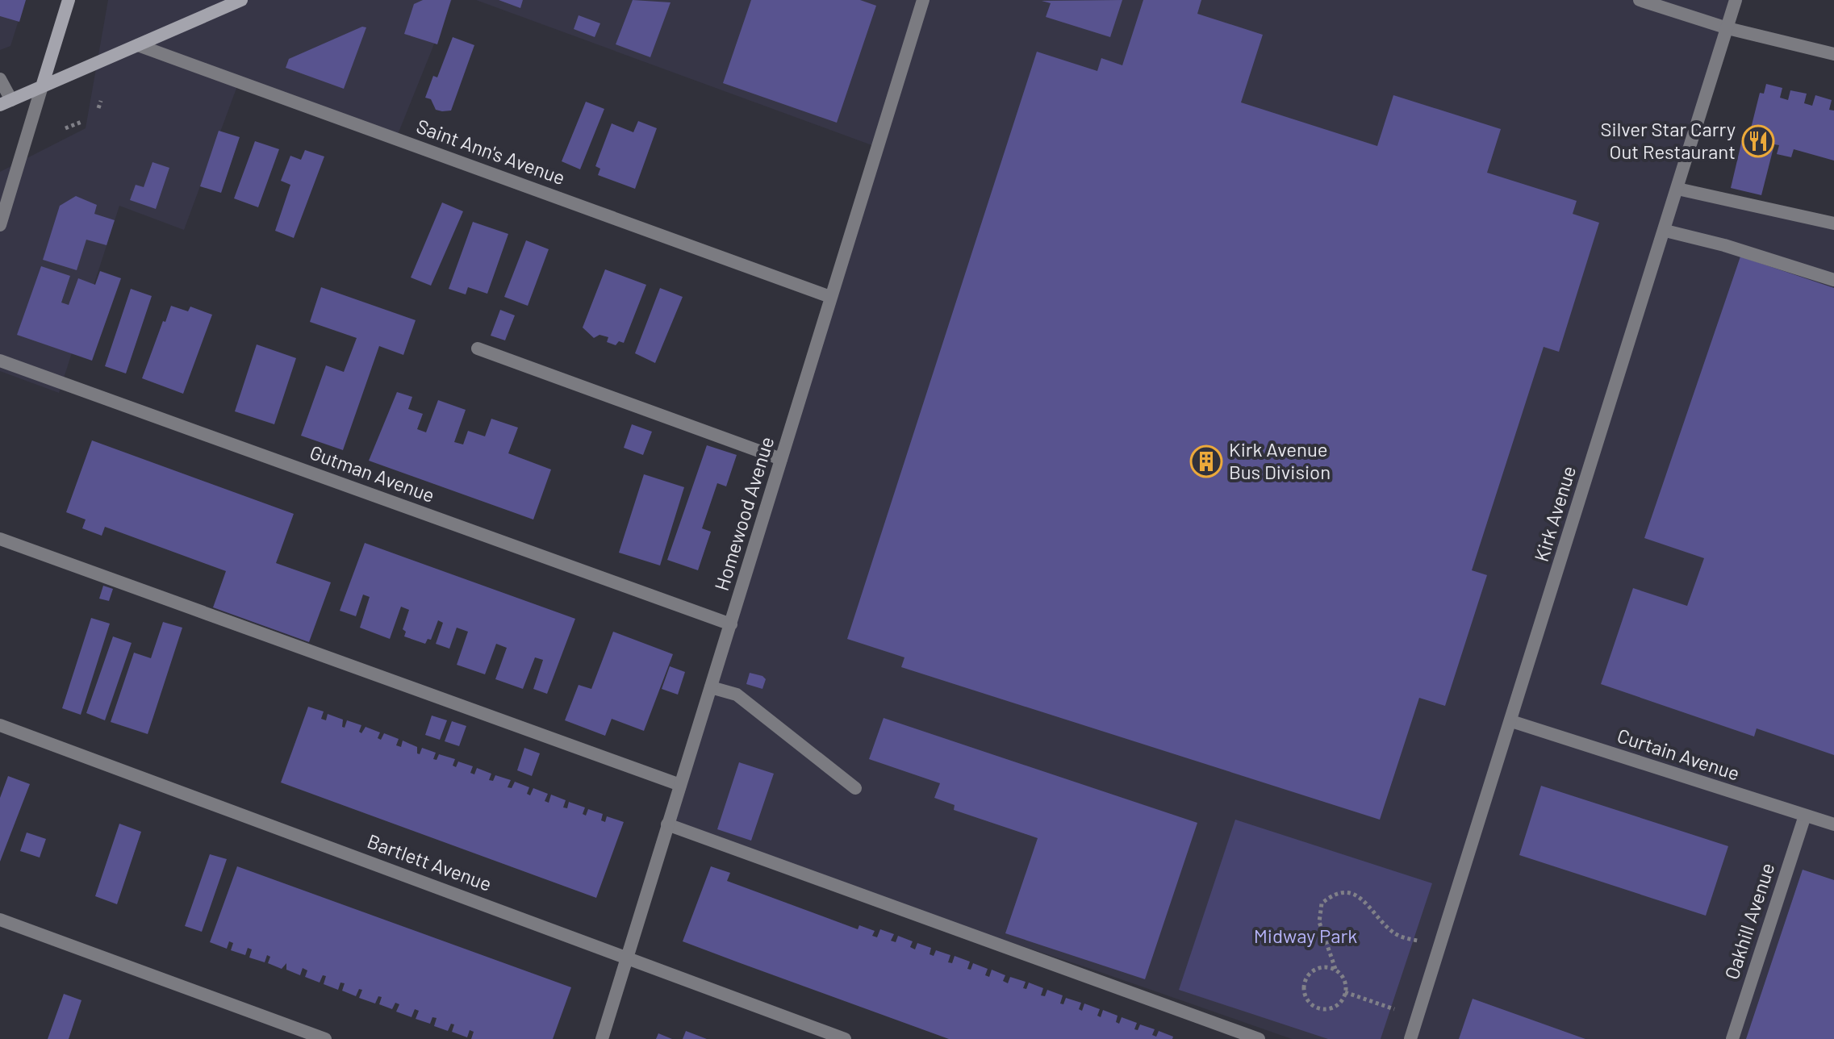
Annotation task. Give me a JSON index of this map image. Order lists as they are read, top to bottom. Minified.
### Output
{"streets":{"street":["Saint Ann's Avenue","Gutman Avenue","Homewood Avenue","Kirk Avenue","Curtain Avenue","Bartlett Avenue","Oakhill Avenue"]},"crossings":[["Saint Ann's Avenue","Homewood Avenue"],["Gutman Avenue","Homewood Avenue"],["Homewood Avenue","Bartlett Avenue"],["Kirk Avenue","Curtain Avenue"],["Curtain Avenue","Oakhill Avenue"]],"parks":["Midway Park"],"places":{"restaurant":["Silver Star Carry Out Restaurant"],"building":["Kirk Avenue Bus Division"]}}
